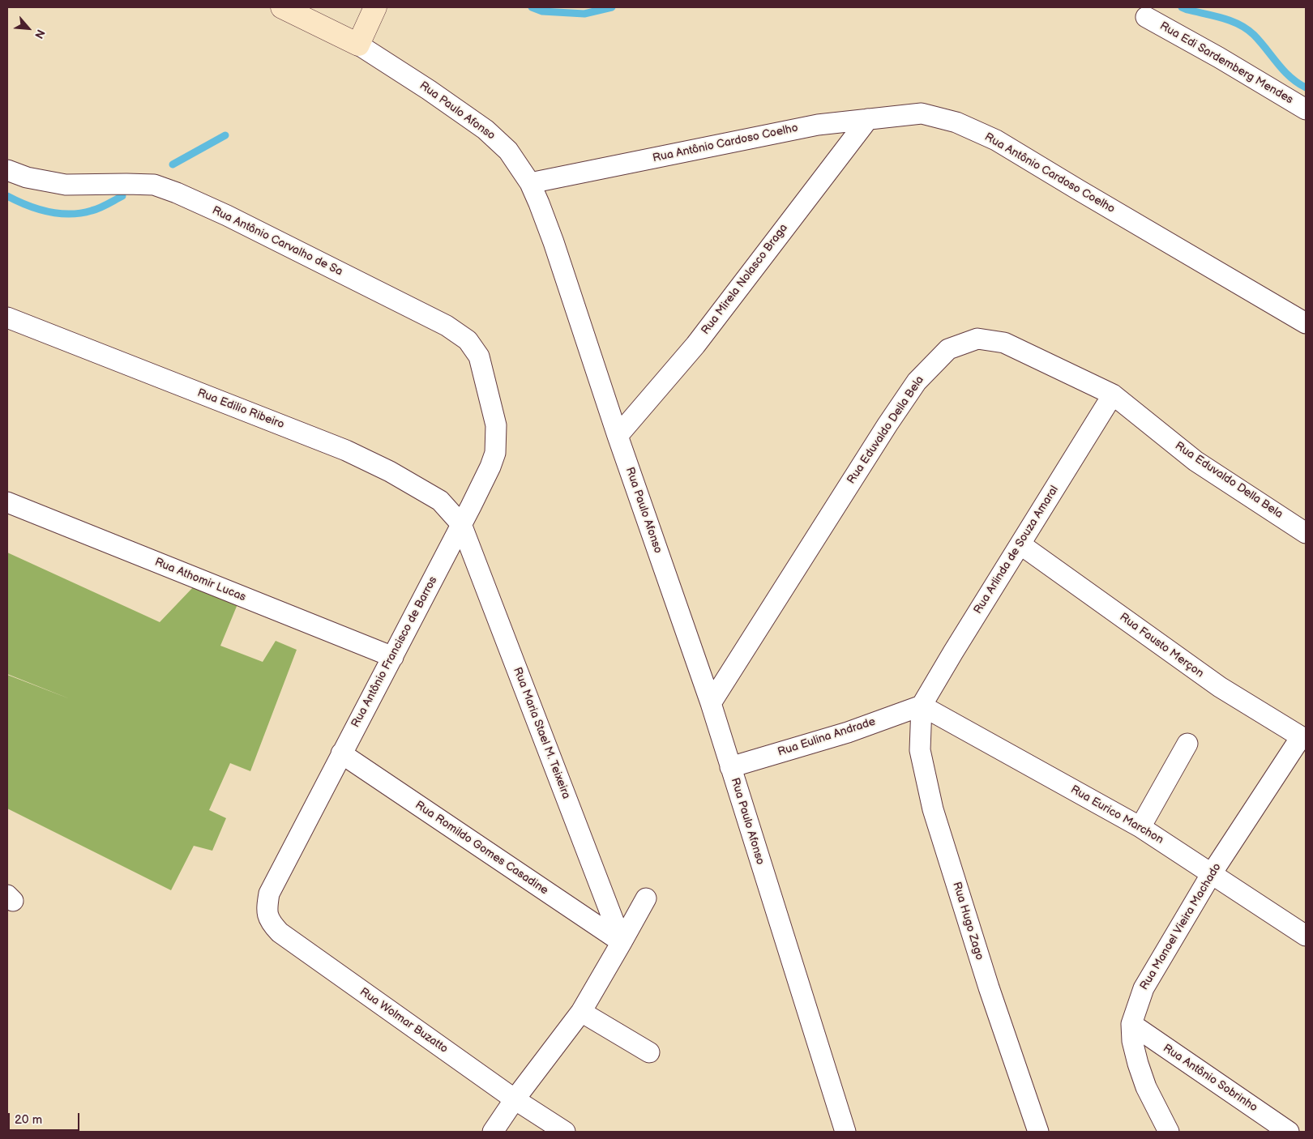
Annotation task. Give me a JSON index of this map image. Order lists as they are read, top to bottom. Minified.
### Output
{"streets":{"street":["Rua Edi Sardemberg Mendes","Rua Paulo Afonso","Rua Antônio Cardoso Coelho","Rua Antônio Carvalho de Sa","Rua Mirela Nolasco Braga","Rua Edilio Ribeiro","Rua Eduvaldo Della Bela","Rua Arlinda de Souza Amaral","Rua Athomir Lucas","Rua Fausto Merçon","Rua Antônio Francisco de Barros","Rua Maria Stael M. Teixeira","Rua Eulina Andrade","Rua Eurico Marchon","Rua Romildo Gomes Casadine","Rua Hugo Zago","Rua Manoel Vieira Machado","Rua Wolmar Buzatto","Rua Antônio Sobrinho"]},"crossings":[["Rua Paulo Afonso","Rua Antônio Cardoso Coelho"],["Rua Paulo Afonso","Rua Mirela Nolasco Braga"],["Rua Paulo Afonso","Rua Eduvaldo Della Bela"],["Rua Paulo Afonso","Rua Eulina Andrade"],["Rua Antônio Cardoso Coelho","Rua Mirela Nolasco Braga"],["Rua Antônio Carvalho de Sa","Rua Antônio Francisco de Barros"],["Rua Edilio Ribeiro","Rua Antônio Francisco de Barros"],["Rua Edilio Ribeiro","Rua Maria Stael M. Teixeira"],["Rua Eduvaldo Della Bela","Rua Arlinda de Souza Amaral"],["Rua Arlinda de Souza Amaral","Rua Fausto Merçon"],["Rua Arlinda de Souza Amaral","Rua Eulina Andrade"],["Rua Arlinda de Souza Amaral","Rua Eurico Marchon"],["Rua Arlinda de Souza Amaral","Rua Hugo Zago"],["Rua Athomir Lucas","Rua Antônio Francisco de Barros"],["Rua Fausto Merçon","Rua Manoel Vieira Machado"],["Rua Antônio Francisco de Barros","Rua Maria Stael M. Teixeira"],["Rua Antônio Francisco de Barros","Rua Romildo Gomes Casadine"],["Rua Antônio Francisco de Barros","Rua Wolmar Buzatto"],["Rua Maria Stael M. Teixeira","Rua Romildo Gomes Casadine"],["Rua Eulina Andrade","Rua Eurico Marchon"],["Rua Eulina Andrade","Rua Hugo Zago"],["Rua Eurico Marchon","Rua Hugo Zago"],["Rua Eurico Marchon","Rua Manoel Vieira Machado"],["Rua Manoel Vieira Machado","Rua Antônio Sobrinho"]],"scale_bar":"20 m","north":"bottom right"}
